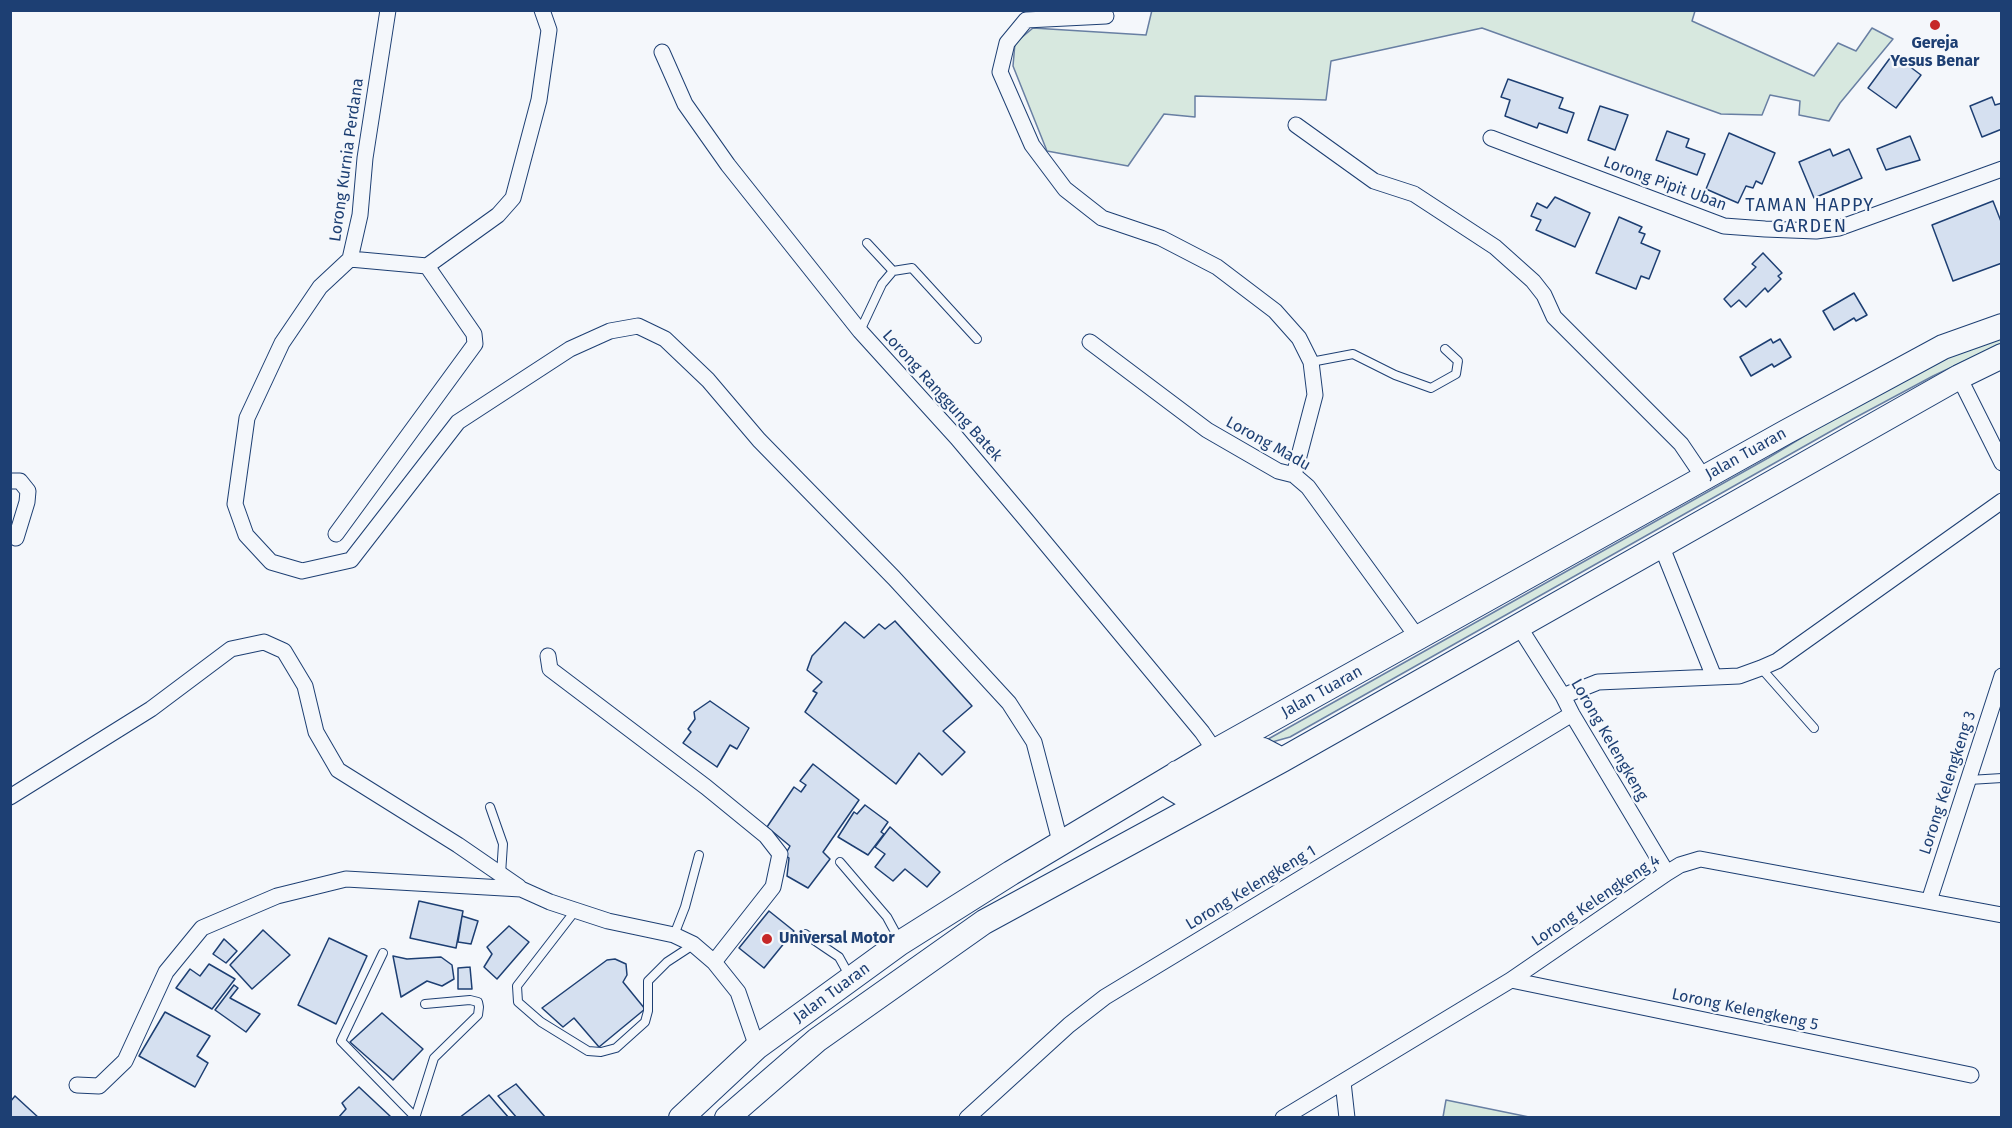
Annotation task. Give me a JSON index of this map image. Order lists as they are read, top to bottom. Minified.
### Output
{"streets":{"main road":["Jalan Tuaran"],"street":["Lorong Kurnia Perdana","Lorong Pipit Uban","Lorong Ranggung Batek","Lorong Madu","Lorong Kelengkeng","Lorong Kelengkeng 3","Lorong Kelengkeng 1","Lorong Kelengkeng 4","Lorong Kelengkeng 5"]},"crossings":[["Lorong Ranggung Batek","Jalan Tuaran"],["Lorong Madu","Jalan Tuaran"],["Jalan Tuaran","Lorong Kelengkeng"],["Lorong Kelengkeng","Lorong Kelengkeng 1"],["Lorong Kelengkeng","Lorong Kelengkeng 4"],["Lorong Kelengkeng 3","Lorong Kelengkeng 4"],["Lorong Kelengkeng 4","Lorong Kelengkeng 5"]],"districts":["TAMAN HAPPY GARDEN"],"places":["Gereja Yesus Benar","Universal Motor"]}
